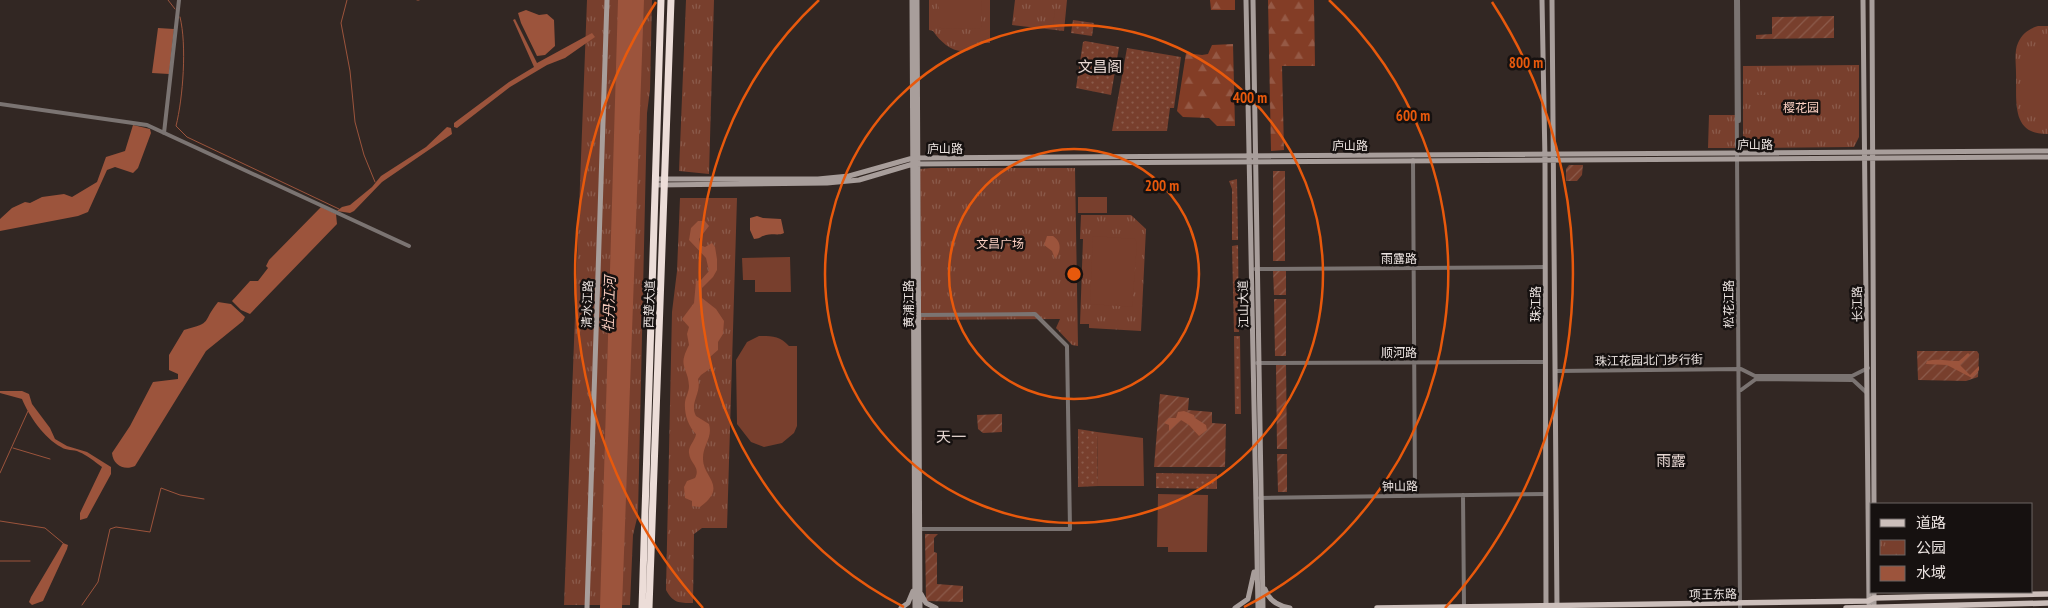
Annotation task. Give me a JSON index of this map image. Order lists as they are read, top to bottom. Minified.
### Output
{"streets":{"highway":["西楚大道"],"main road":["项王东路"],"street":["庐山路","雨露路","清水江路","黄浦江路","江山大道","珠江路","松花江路","长江路","顺河路","珠江花园北门步行街","钟山路"]},"crossings":[["庐山路","西楚大道"],["庐山路","黄浦江路"],["庐山路","江山大道"],["庐山路","珠江路"],["庐山路","松花江路"],["庐山路","长江路"],["雨露路","江山大道"],["雨露路","珠江路"],["江山大道","顺河路"],["江山大道","钟山路"],["珠江路","顺河路"],["珠江路","珠江花园北门步行街"],["珠江路","钟山路"],["珠江路","项王东路"],["松花江路","珠江花园北门步行街"],["松花江路","项王东路"],["长江路","珠江花园北门步行街"],["长江路","项王东路"]],"districts":["文昌阁","天一","雨露"],"water":["牡丹江河"],"parks":["樱花园","文昌广场"],"legend":["道路","公园","水域"],"rings":["800 m","400 m","600 m","200 m"]}
